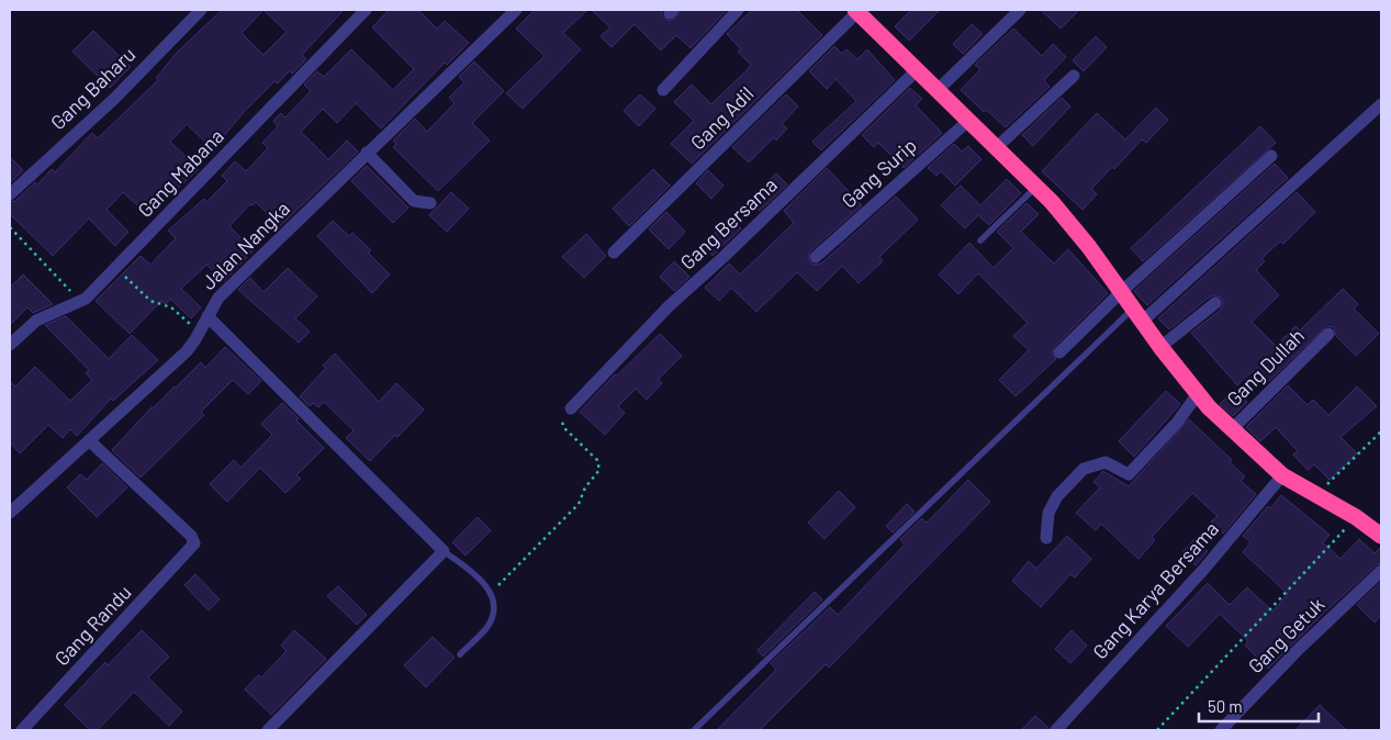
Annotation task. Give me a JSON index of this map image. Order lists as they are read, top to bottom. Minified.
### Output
{"streets":{"street":["Gang Baharu","Gang Adil","Gang Mabana","Gang Surip","Gang Bersama","Jalan Nangka","Gang Dullah","Gang Karya Bersama","Gang Randu","Gang Getuk"]},"crossings":[["Jalan Nangka","Gang Randu"]],"scale_bar":"50 m"}
